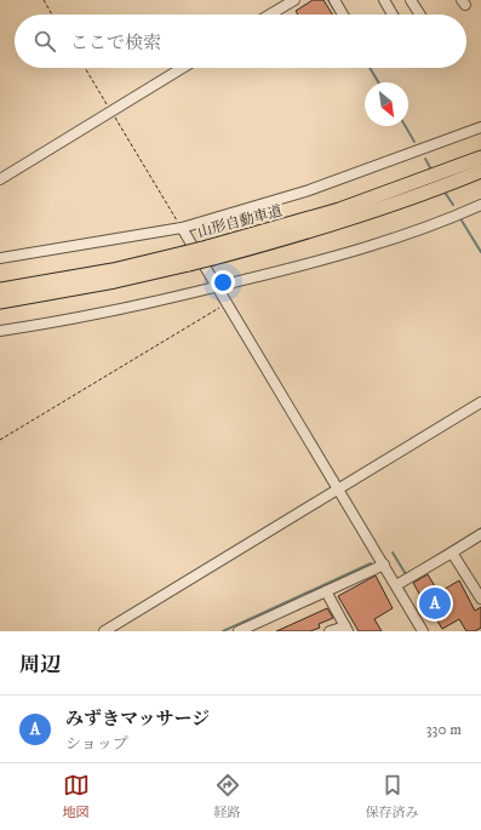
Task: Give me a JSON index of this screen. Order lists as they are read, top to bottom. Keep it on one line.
{"streets":{"highway":["山形自動車道"]},"north":"bottom right","page":{"search":"ここで検索","pins":"A","heading":"周辺","list":[{"mark":"A","name":"みずきマッサージ","note":"ショップ","value":"330 m"}],"nav":["地図","経路","保存済み"]}}
